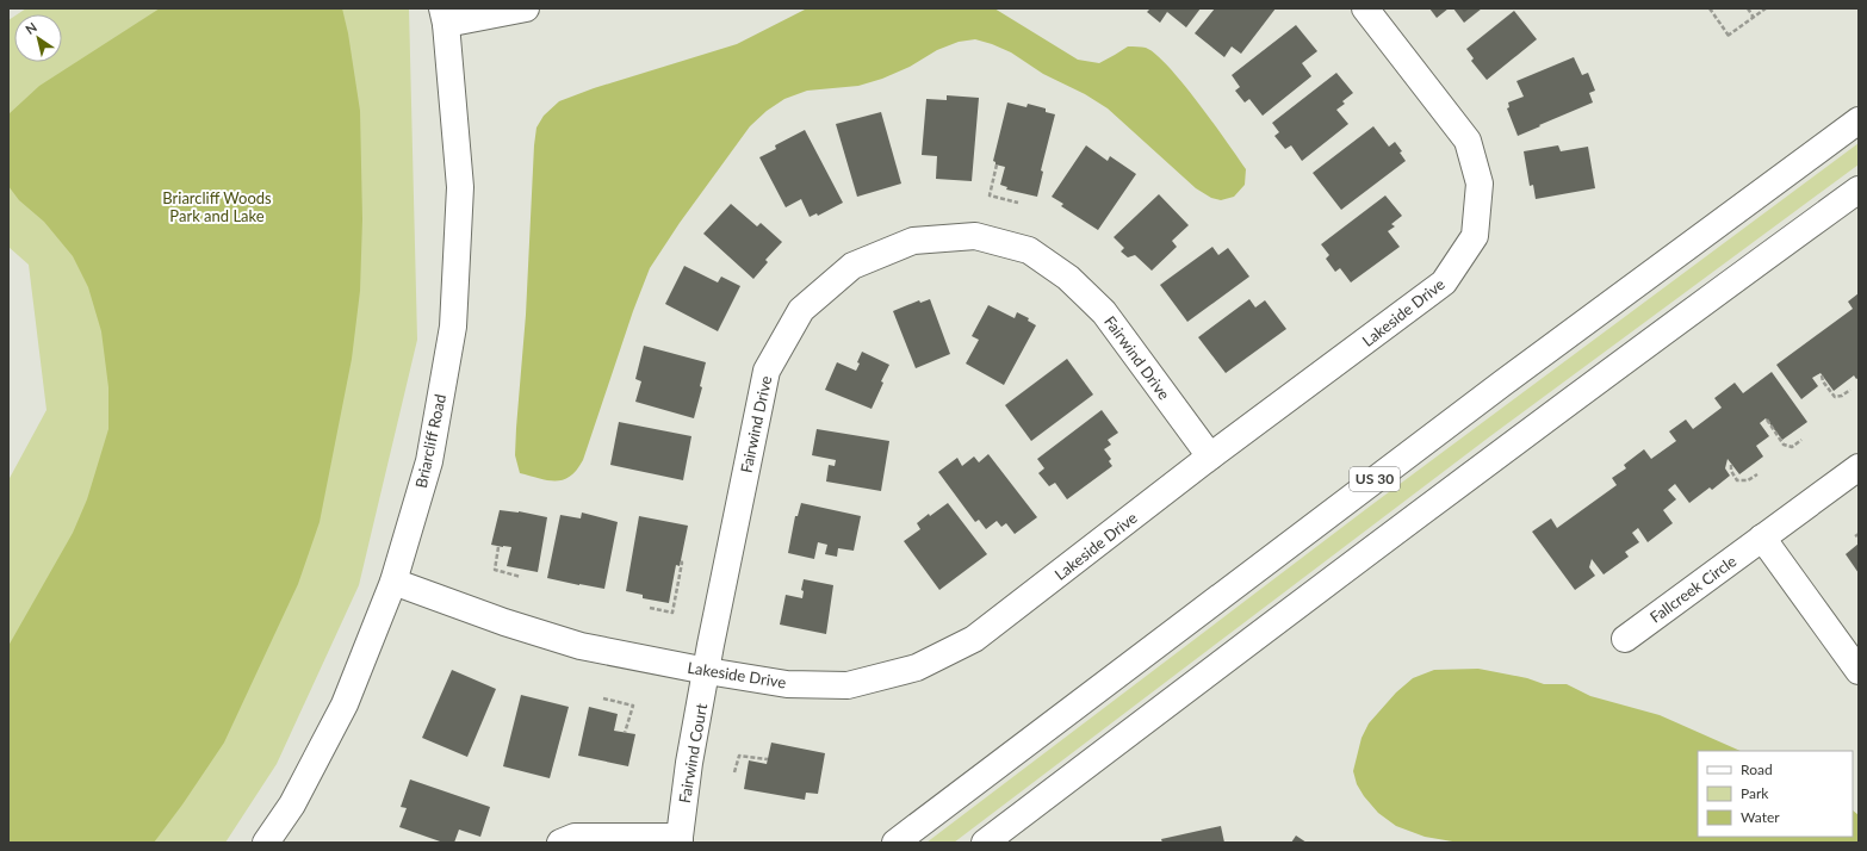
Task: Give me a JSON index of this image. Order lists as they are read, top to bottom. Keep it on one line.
{"streets":{"street":["Lakeside Drive","Fairwind Drive","Briarcliff Road","US 30","Fallcreek Circle","Fairwind Court"]},"crossings":[["Lakeside Drive","Fairwind Drive"],["Lakeside Drive","Briarcliff Road"],["Lakeside Drive","Fairwind Court"],["Fairwind Drive","Fairwind Court"]],"parks":["Briarcliff Woods Park and Lake"],"legend":["Road","Park","Water"],"north":"top left"}
